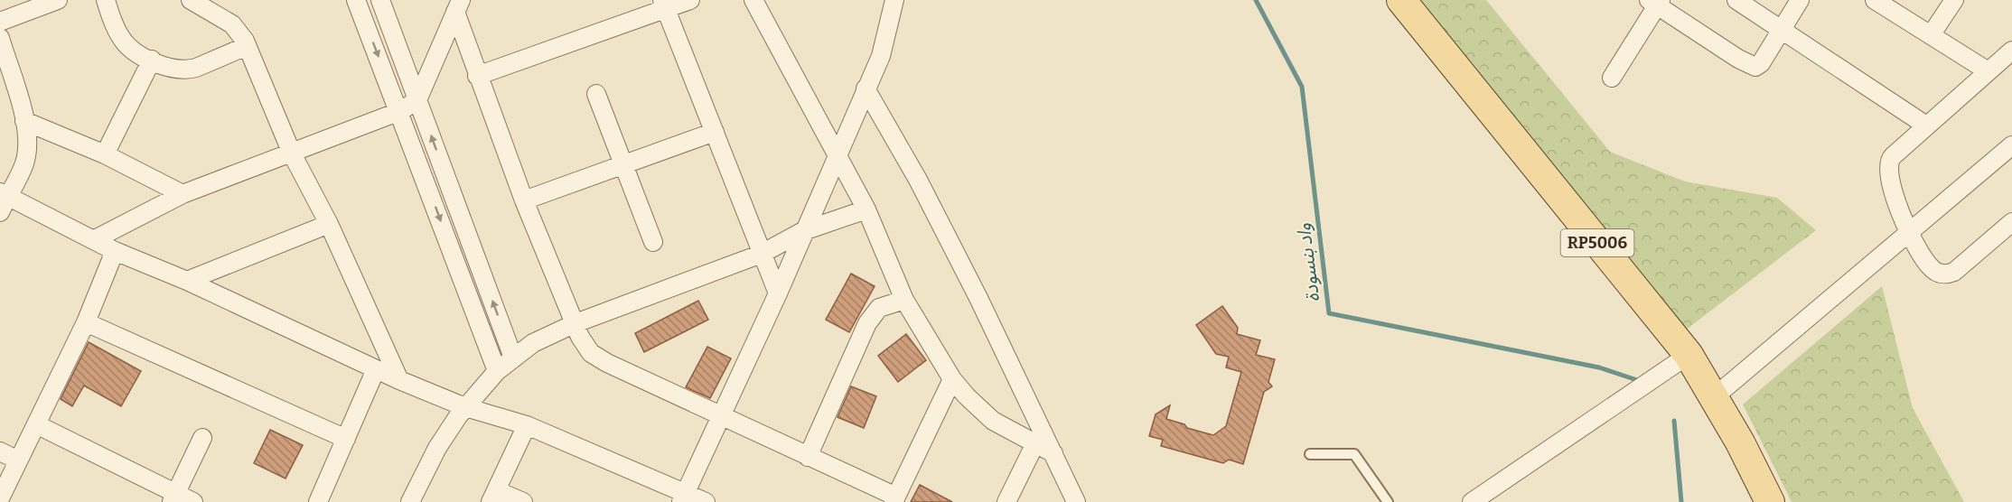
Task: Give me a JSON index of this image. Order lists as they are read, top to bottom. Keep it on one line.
{"streets":{"main road":["RP5006"]},"water":["واد بنسودة"]}
